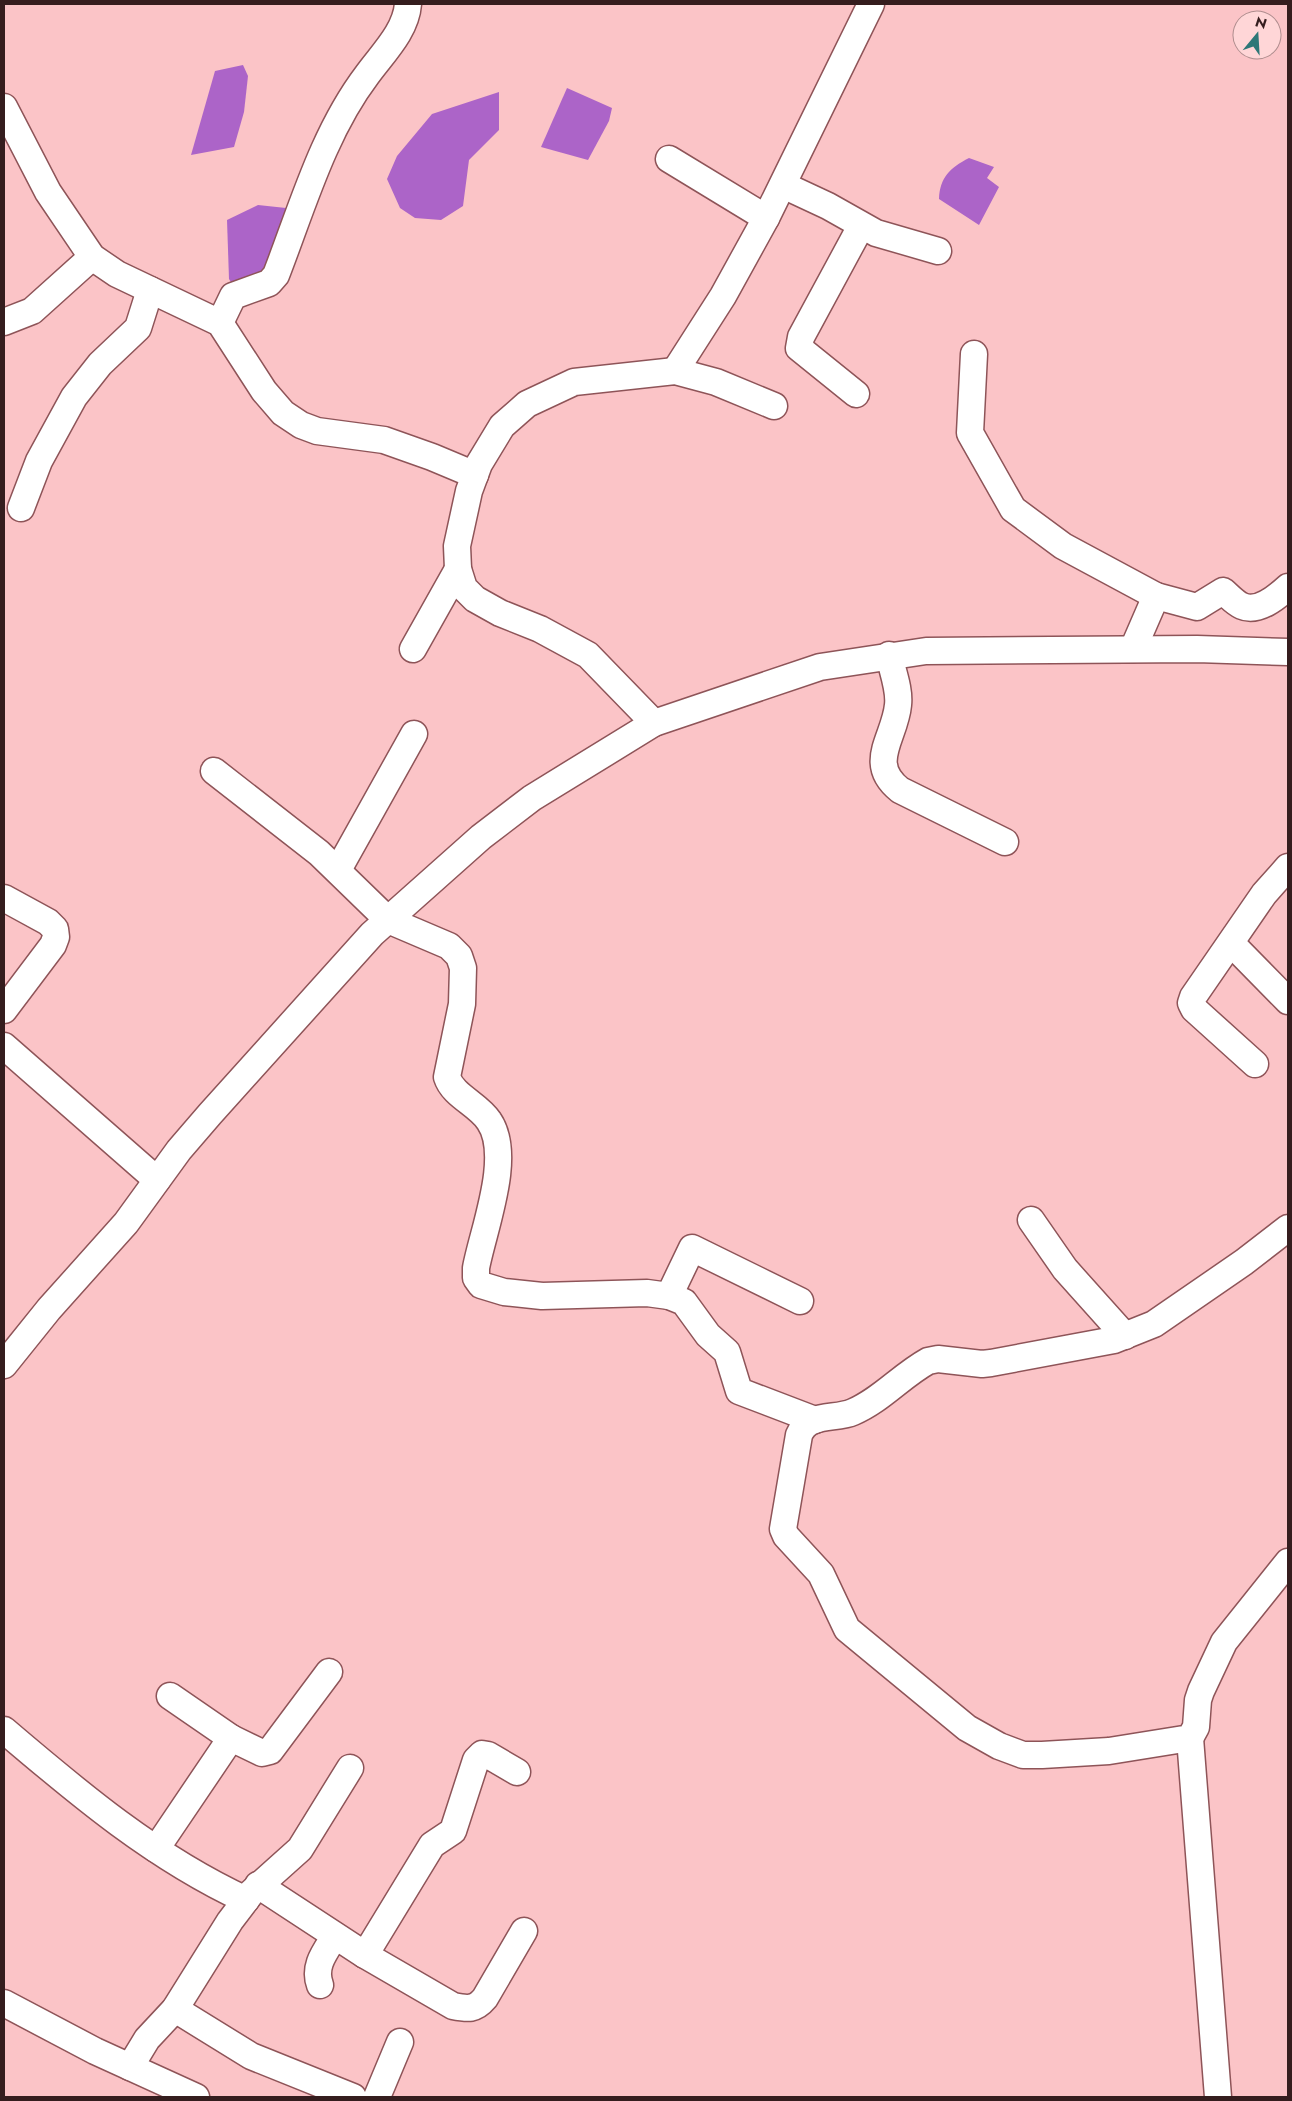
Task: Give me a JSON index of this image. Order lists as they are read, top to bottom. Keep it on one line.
{"north":"top"}
